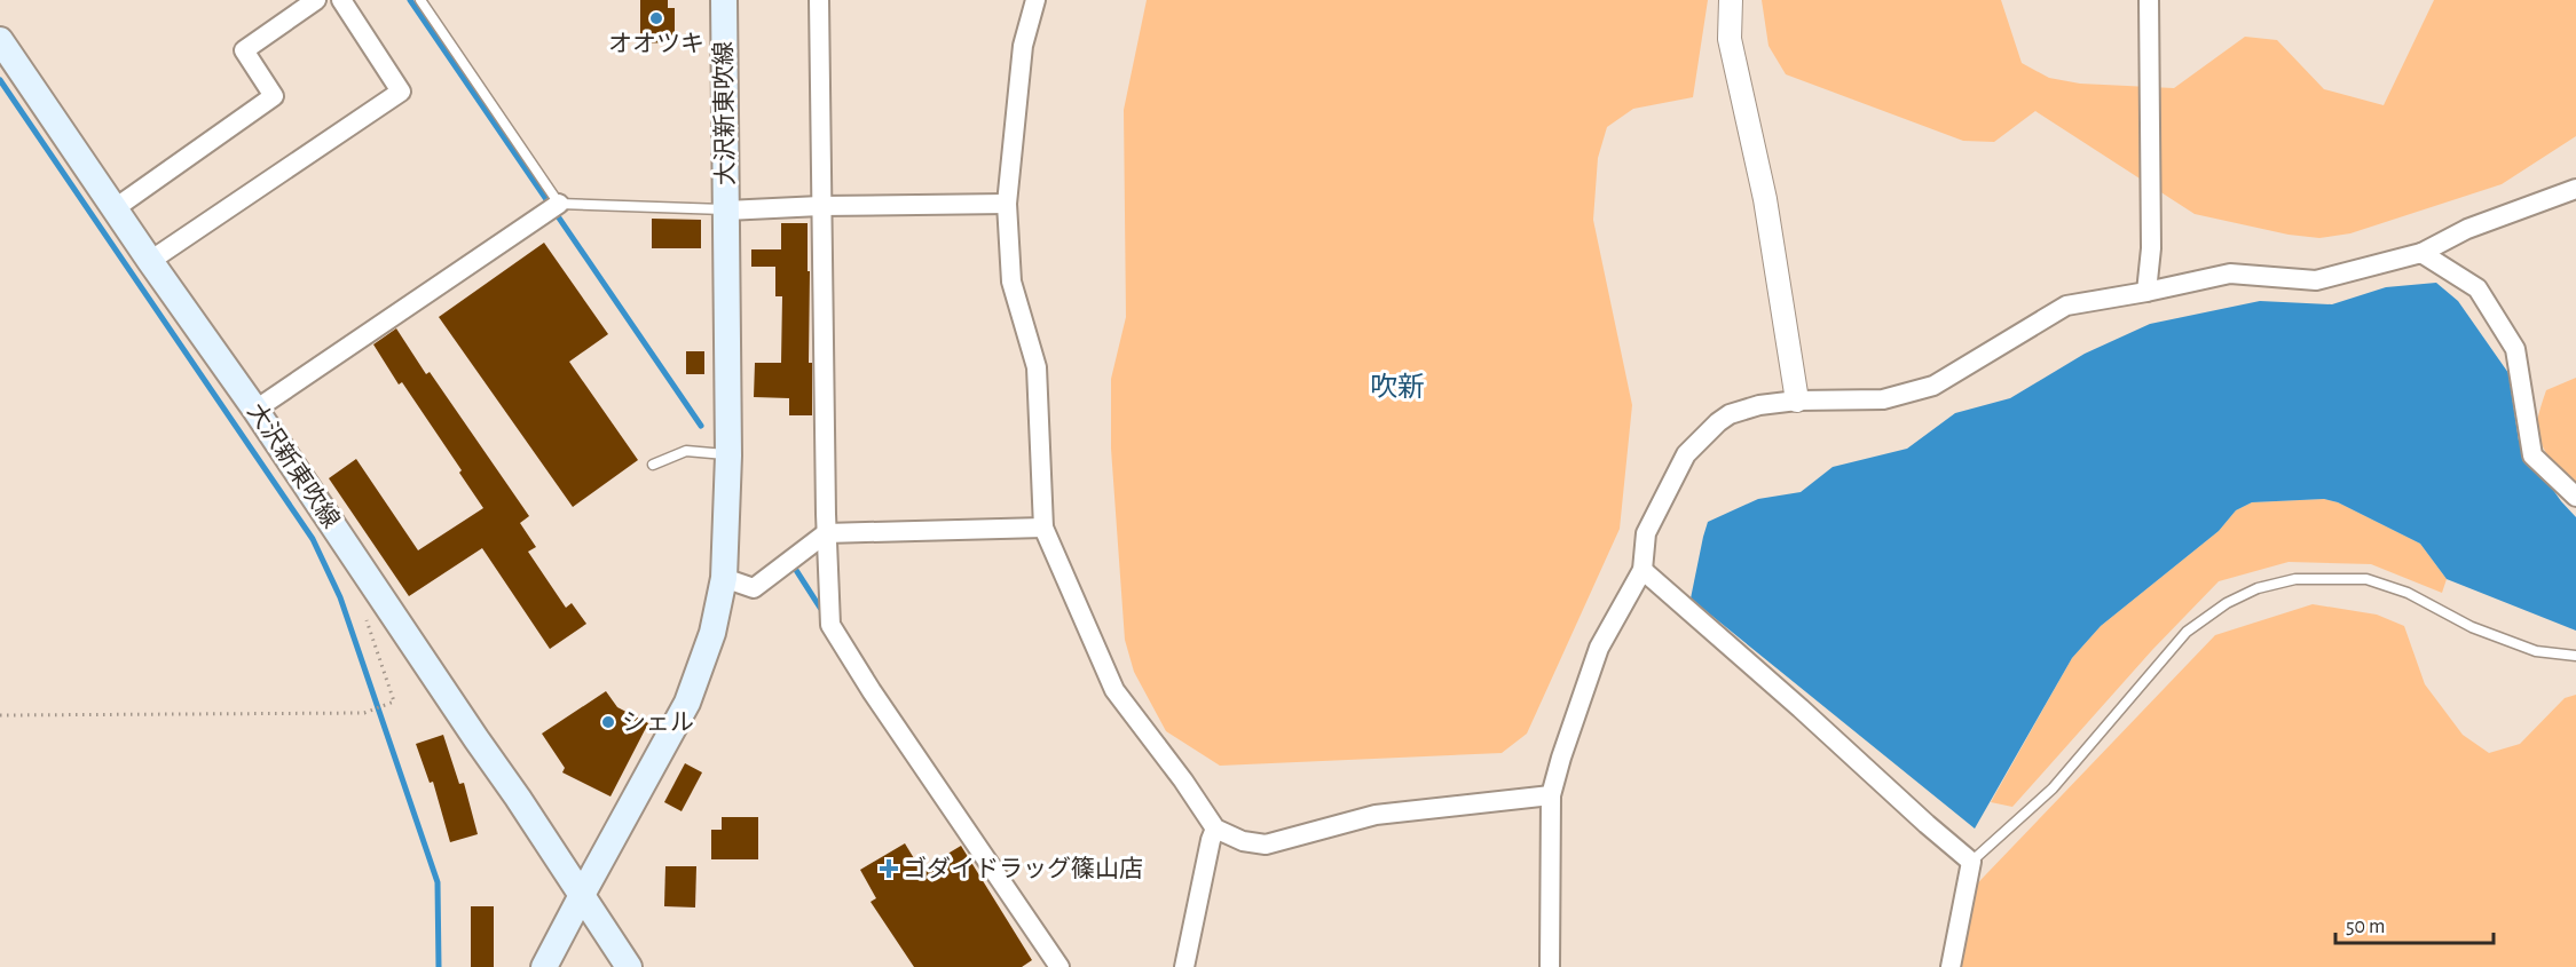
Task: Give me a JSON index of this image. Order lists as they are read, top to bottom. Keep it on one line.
{"streets":{"main road":["大沢新東吹線"]},"districts":["吹新"],"places":{"other":["オオツキ","シェル"],"health":["ゴダイドラッグ篠山店"]},"scale_bar":"50 m"}
